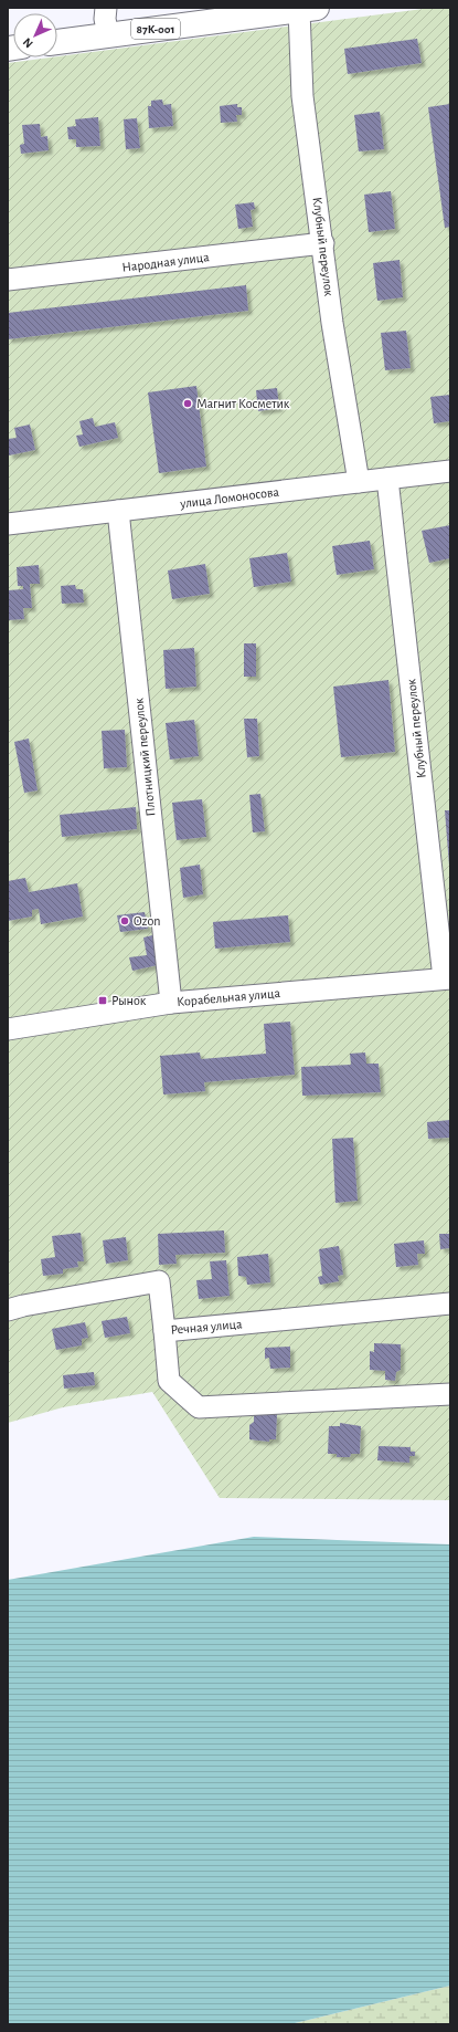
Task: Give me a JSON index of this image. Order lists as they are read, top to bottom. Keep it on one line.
{"streets":{"main road":["87К-001"],"street":["Клубный переулок","Народная улица","улица Ломоносова","Плотницкий переулок","Корабельная улица","Речная улица"]},"crossings":[["87К-001","Клубный переулок"],["Клубный переулок","Народная улица"],["Клубный переулок","улица Ломоносова"],["Клубный переулок","Корабельная улица"],["улица Ломоносова","Плотницкий переулок"],["Плотницкий переулок","Корабельная улица"]],"places":{"other":["Магнит Косметик","Ozon"],"transit":["Рынок"]},"north":"bottom left"}
